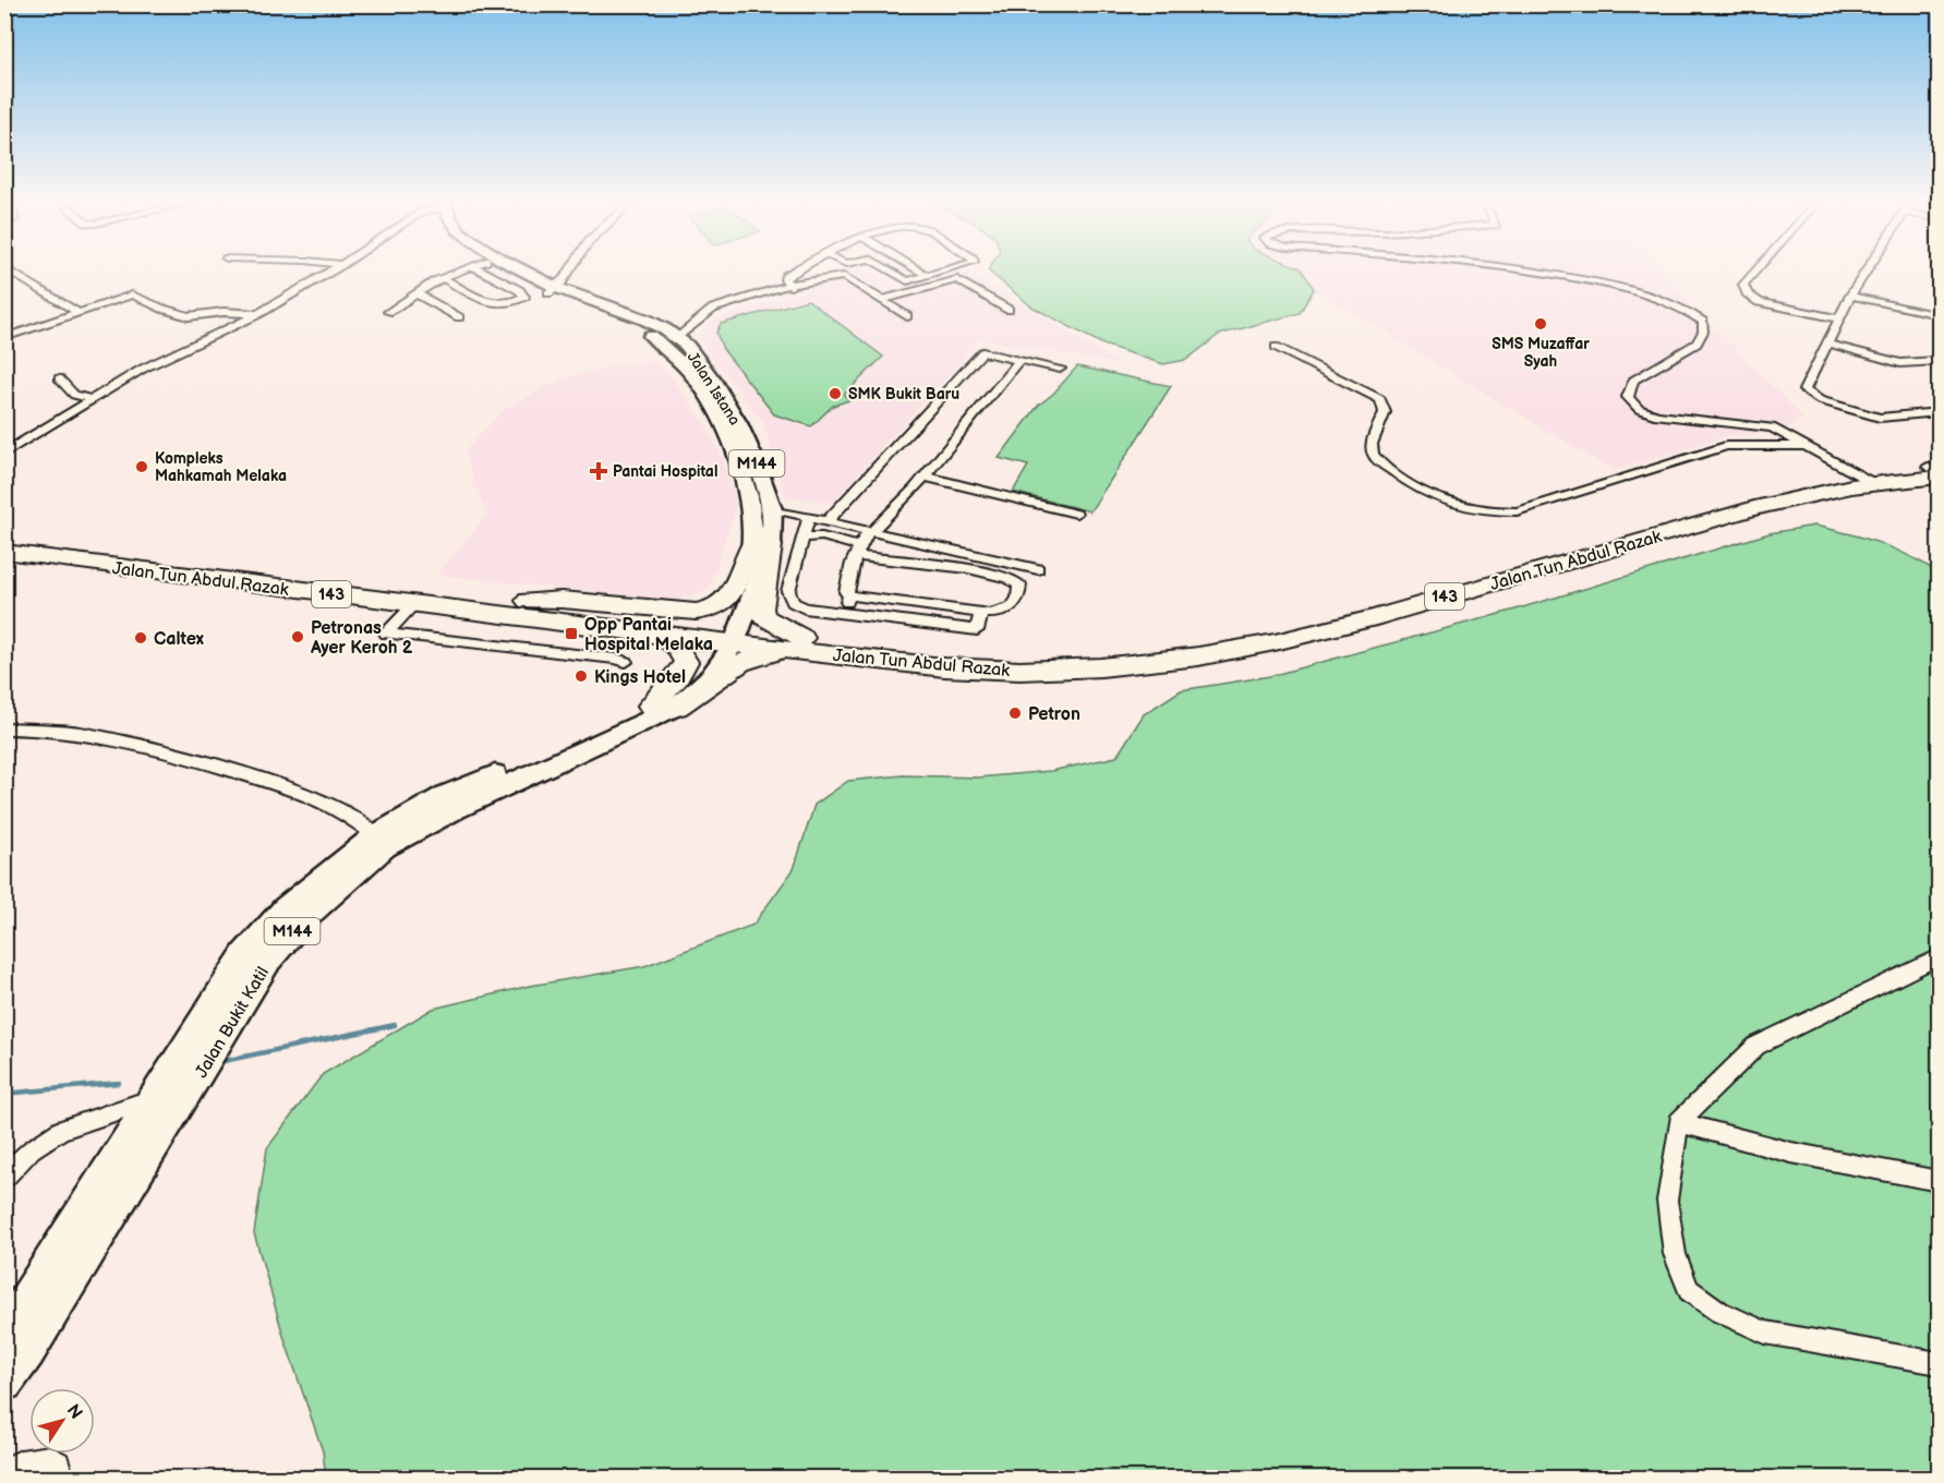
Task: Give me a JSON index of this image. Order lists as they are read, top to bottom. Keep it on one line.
{"streets":{"highway":["Jalan Tun Abdul Razak","143"],"main road":["Jalan Istana","M144","Jalan Bukit Katil"]},"crossings":[["Jalan Istana","Jalan Tun Abdul Razak"],["Jalan Istana","Jalan Bukit Katil"],["Jalan Tun Abdul Razak","Jalan Bukit Katil"]],"places":{"other":["SMS Muzaffar Syah","SMK Bukit Baru","Kompleks Mahkamah Melaka","Petronas Ayer Keroh 2","Caltex","Kings Hotel","Petron"],"health":["Pantai Hospital"],"transit":["Opp Pantai Hospital Melaka"]},"north":"top right"}
